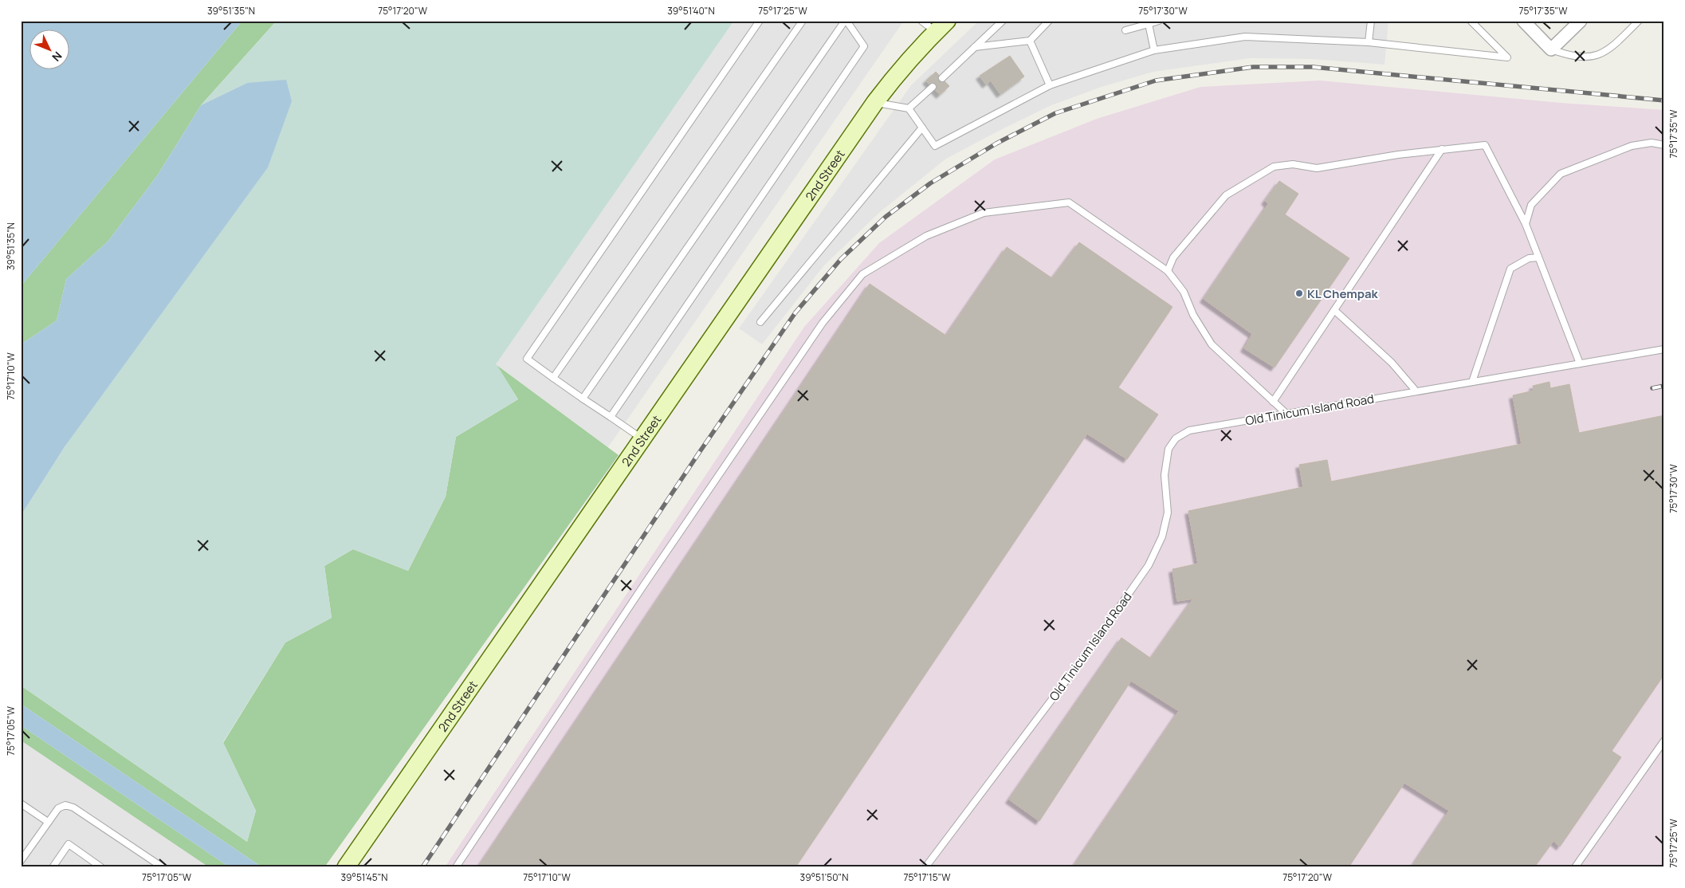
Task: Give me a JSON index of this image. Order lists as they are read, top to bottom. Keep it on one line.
{"streets":{"street":["2nd Street"],"lane":["Old Tinicum Island Road"]},"places":["KL Chempak"],"north":"bottom right","coordinates":["39°51'35\"N","75°17'20\"W","39°51'40\"N","75°17'25\"W","75°17'30\"W","75°17'35\"W","75°17'10\"W","75°17'05\"W","39°51'45\"N","39°51'50\"N","75°17'15\"W"]}
